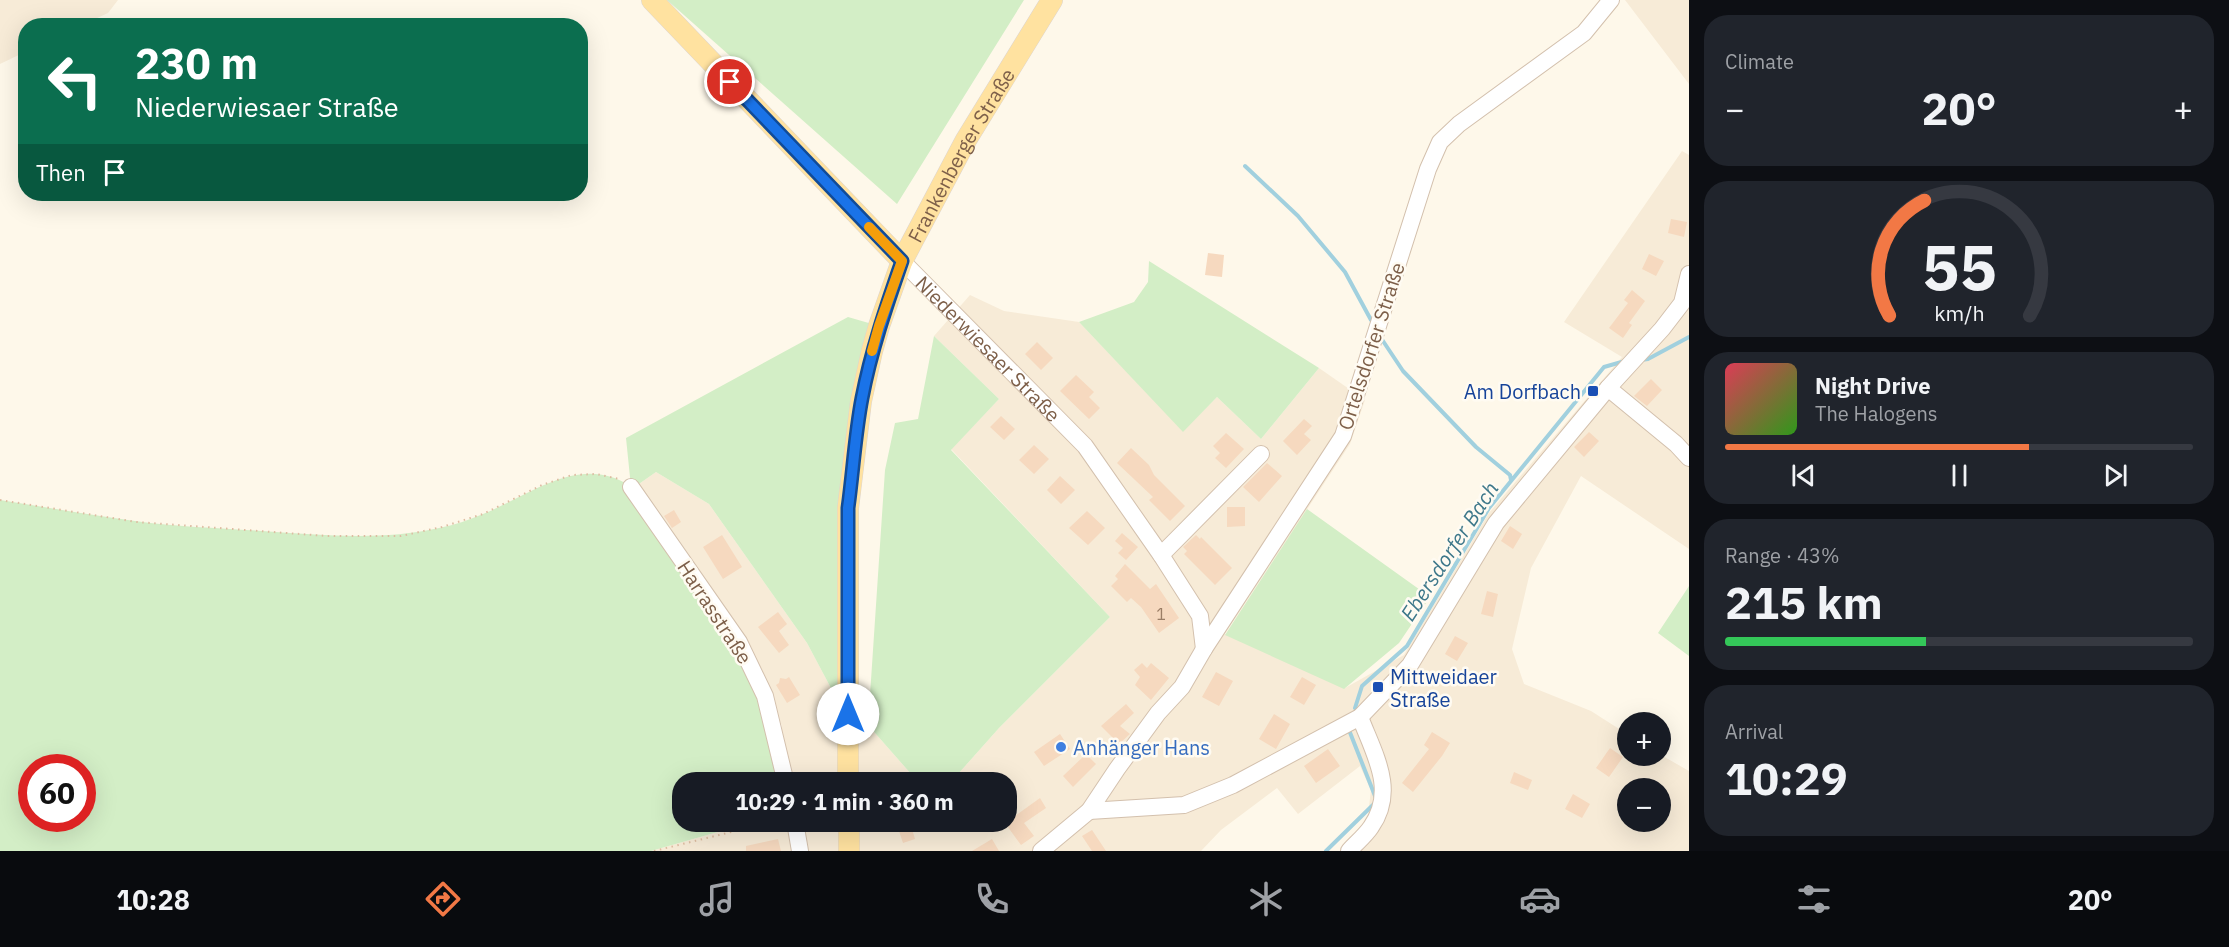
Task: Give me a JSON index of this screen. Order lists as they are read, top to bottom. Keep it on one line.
{"streets":{"main road":["Frankenberger Straße","Niederwiesaer Straße"],"street":["Ortelsdorfer Straße","Harrasstraße"]},"crossings":[["Frankenberger Straße","Niederwiesaer Straße"],["Ortelsdorfer Straße","Niederwiesaer Straße"]],"water":["Ebersdorfer Bach"],"places":{"transit":["Am Dorfbach","Mittweidaer Straße"],"other":["Anhänger Hans"]},"house_numbers":["1"],"page":{"tile":["Climate",["Range · 43%","215 km"],["Arrival","10:29"]],"turn":["230 m","Niederwiesaer Straße"],"heat":["−","20°","+"],"then":"Then","song":["Night Drive","The Halogens"],"map_buttons":["+","−"],"limit":"60","trip":"10:29 · 1 min · 360 m","tabs":["10:28","20°"],"gauge":["55","km/h"]}}
